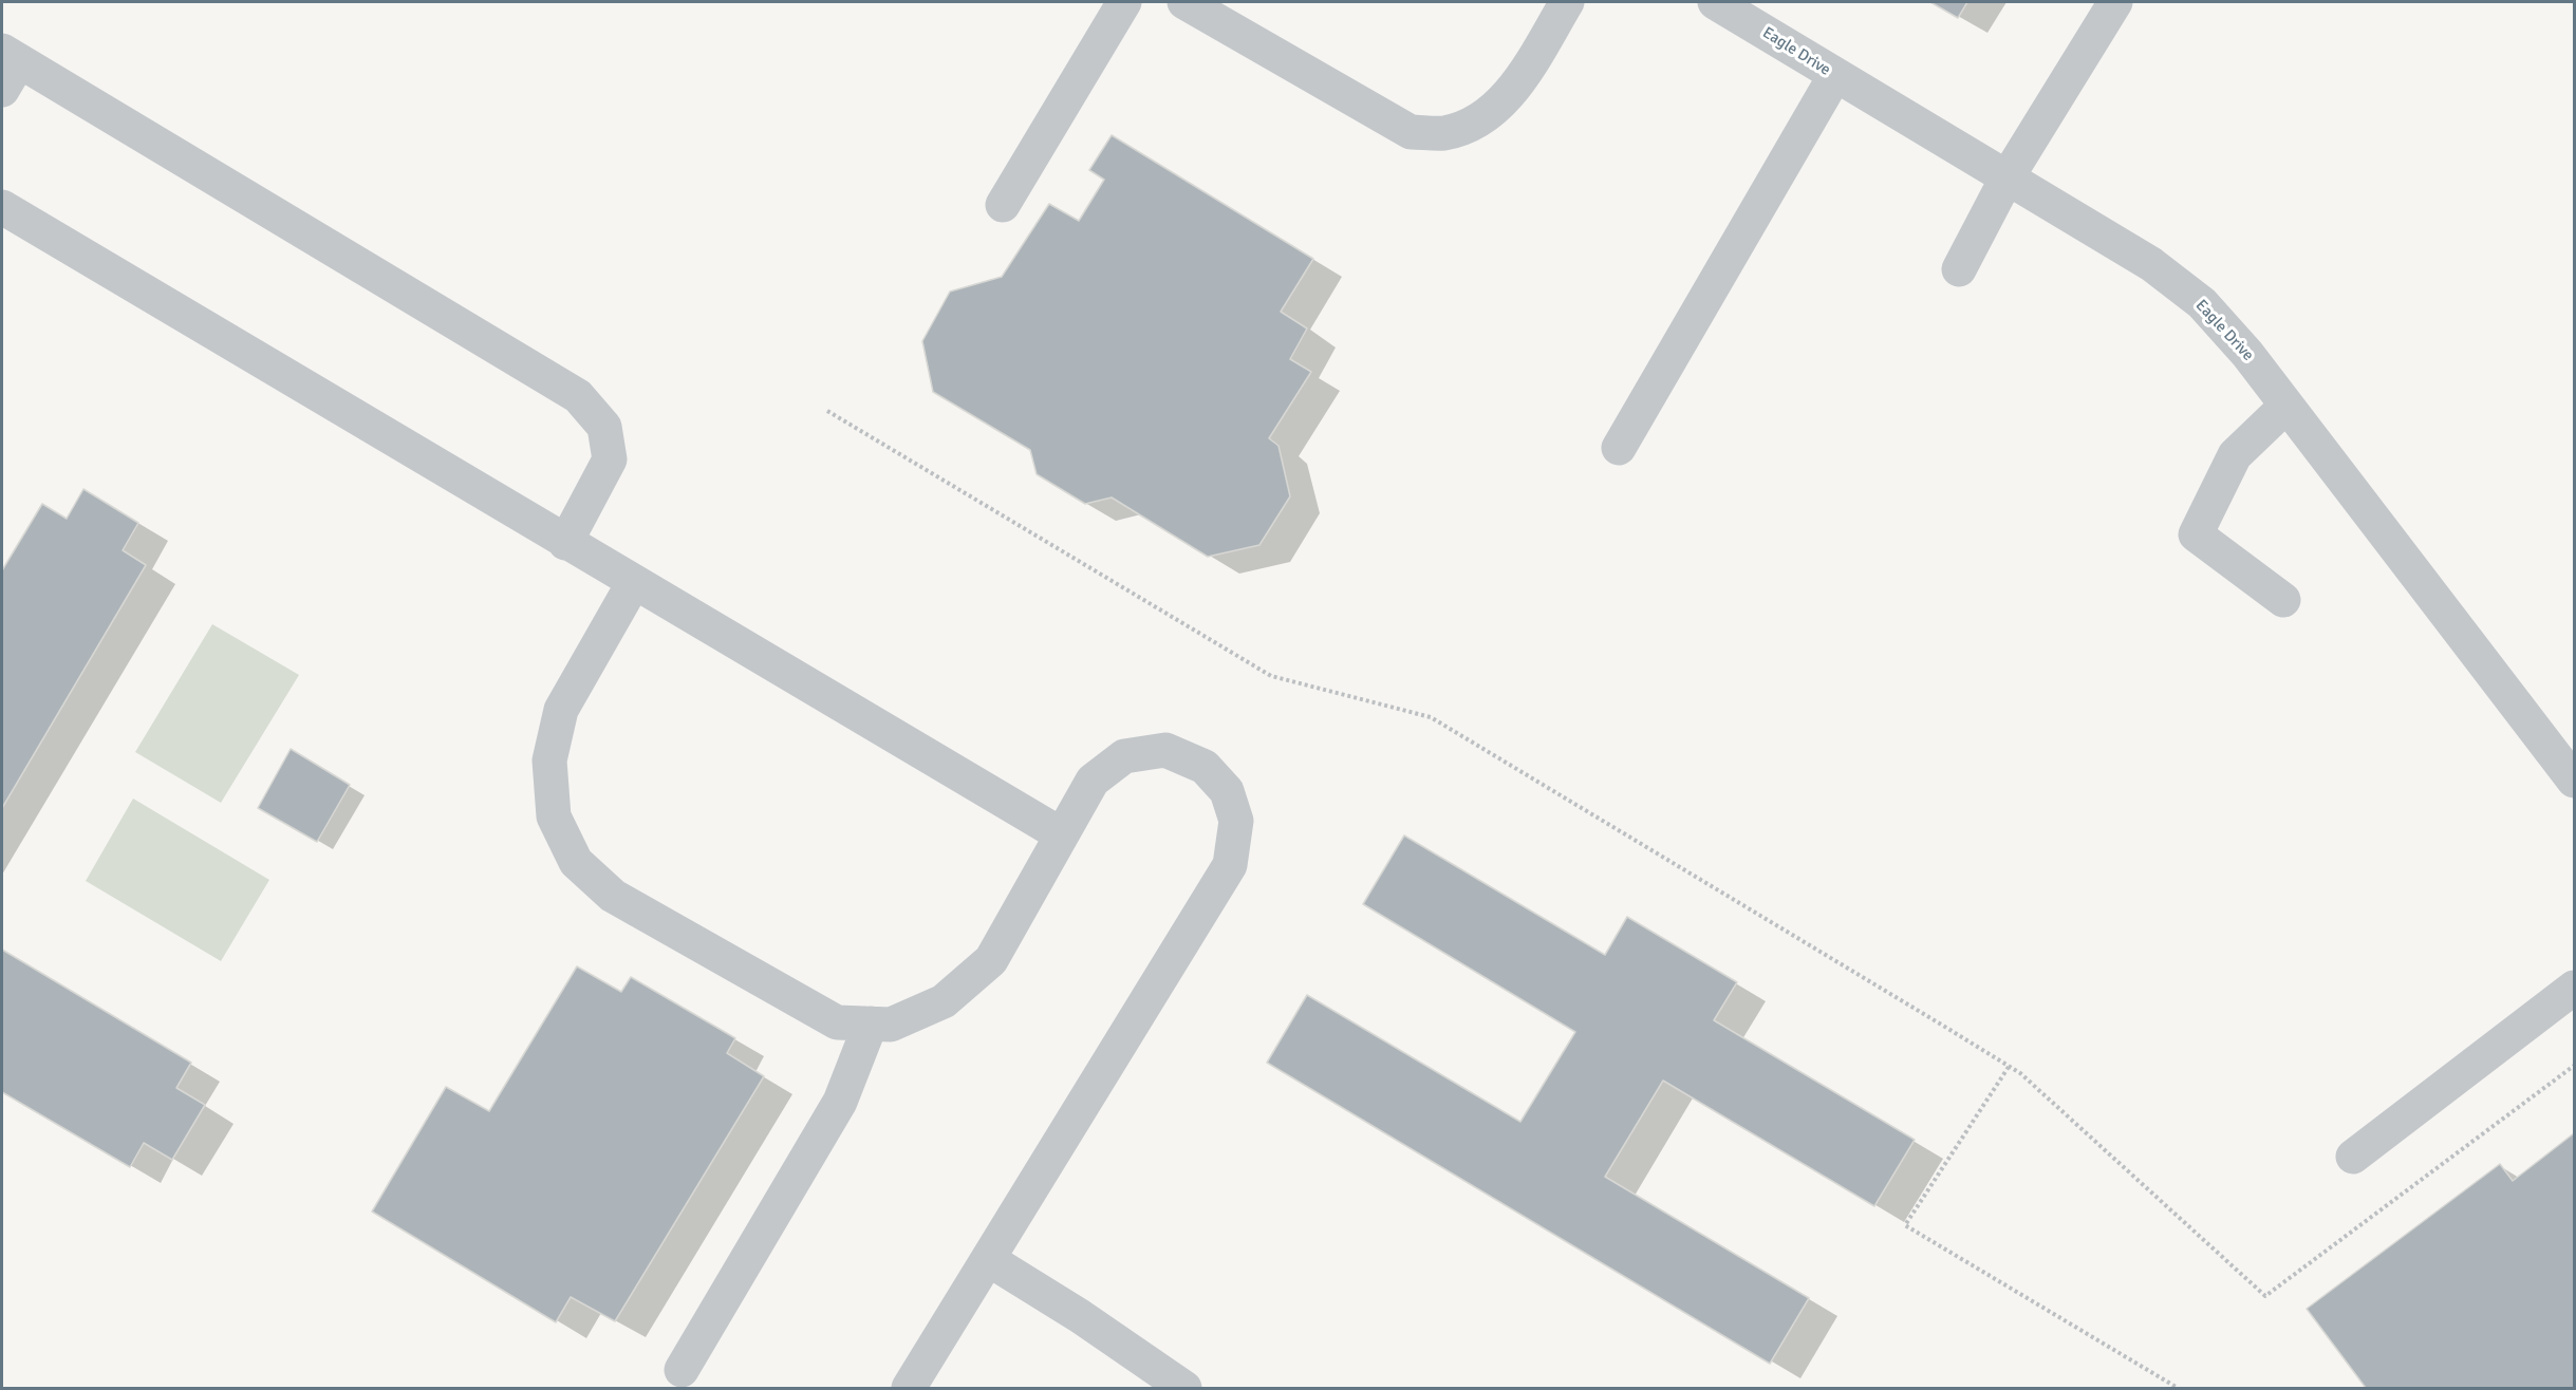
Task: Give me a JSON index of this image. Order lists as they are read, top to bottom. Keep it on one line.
{"streets":{"street":["Eagle Drive"]}}
